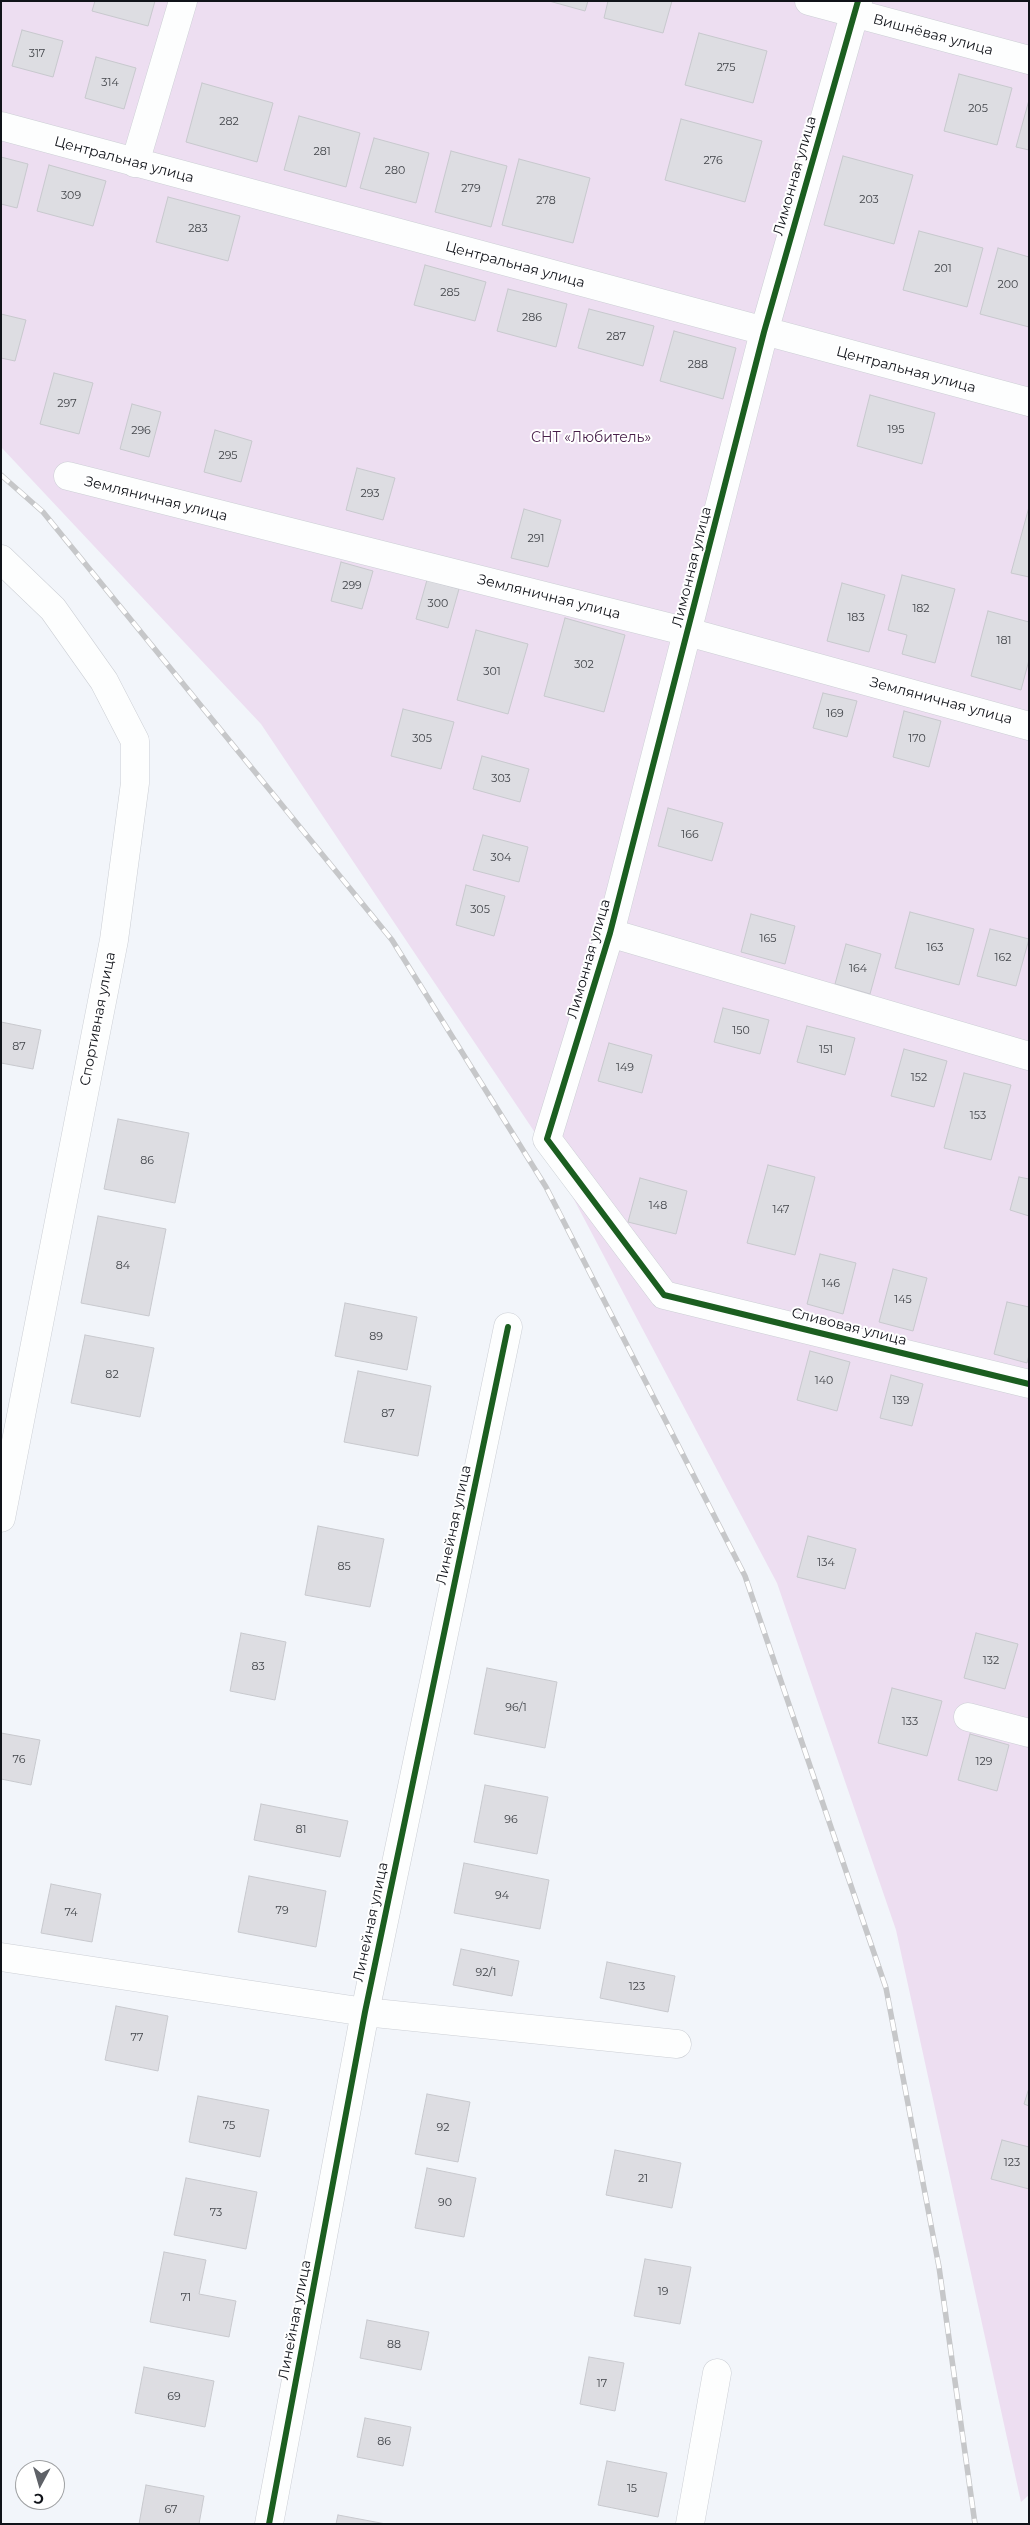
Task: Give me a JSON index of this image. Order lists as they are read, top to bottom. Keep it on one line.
{"streets":{"street":["Вишнёвая улица","Центральная улица","Лимонная улица","Земляничная улица","Спортивная улица","Сливовая улица","Линейная улица"]},"crossings":[["Вишнёвая улица","Лимонная улица"],["Центральная улица","Лимонная улица"],["Лимонная улица","Земляничная улица"],["Лимонная улица","Сливовая улица"]],"parks":["СНТ «Любитель»"],"house_numbers":["317","275","314","205","282","281","276","280","279","309","203","278","283","201","200","285","286","287","288","297","195","296","295","293","291","299","300","182","183","181","302","301","169","305","170","303","166","304","305","165","163","162","164","150","87","151","149","152","153","86","148","147","84","146","145","89","82","140","139","87","134","85","132","83","96/1","133","76","129","96","81","94","79","74","92/1","123","77","75","92","123","21","90","73","19","71","88","17","69","86","15","67"],"north":"bottom"}
